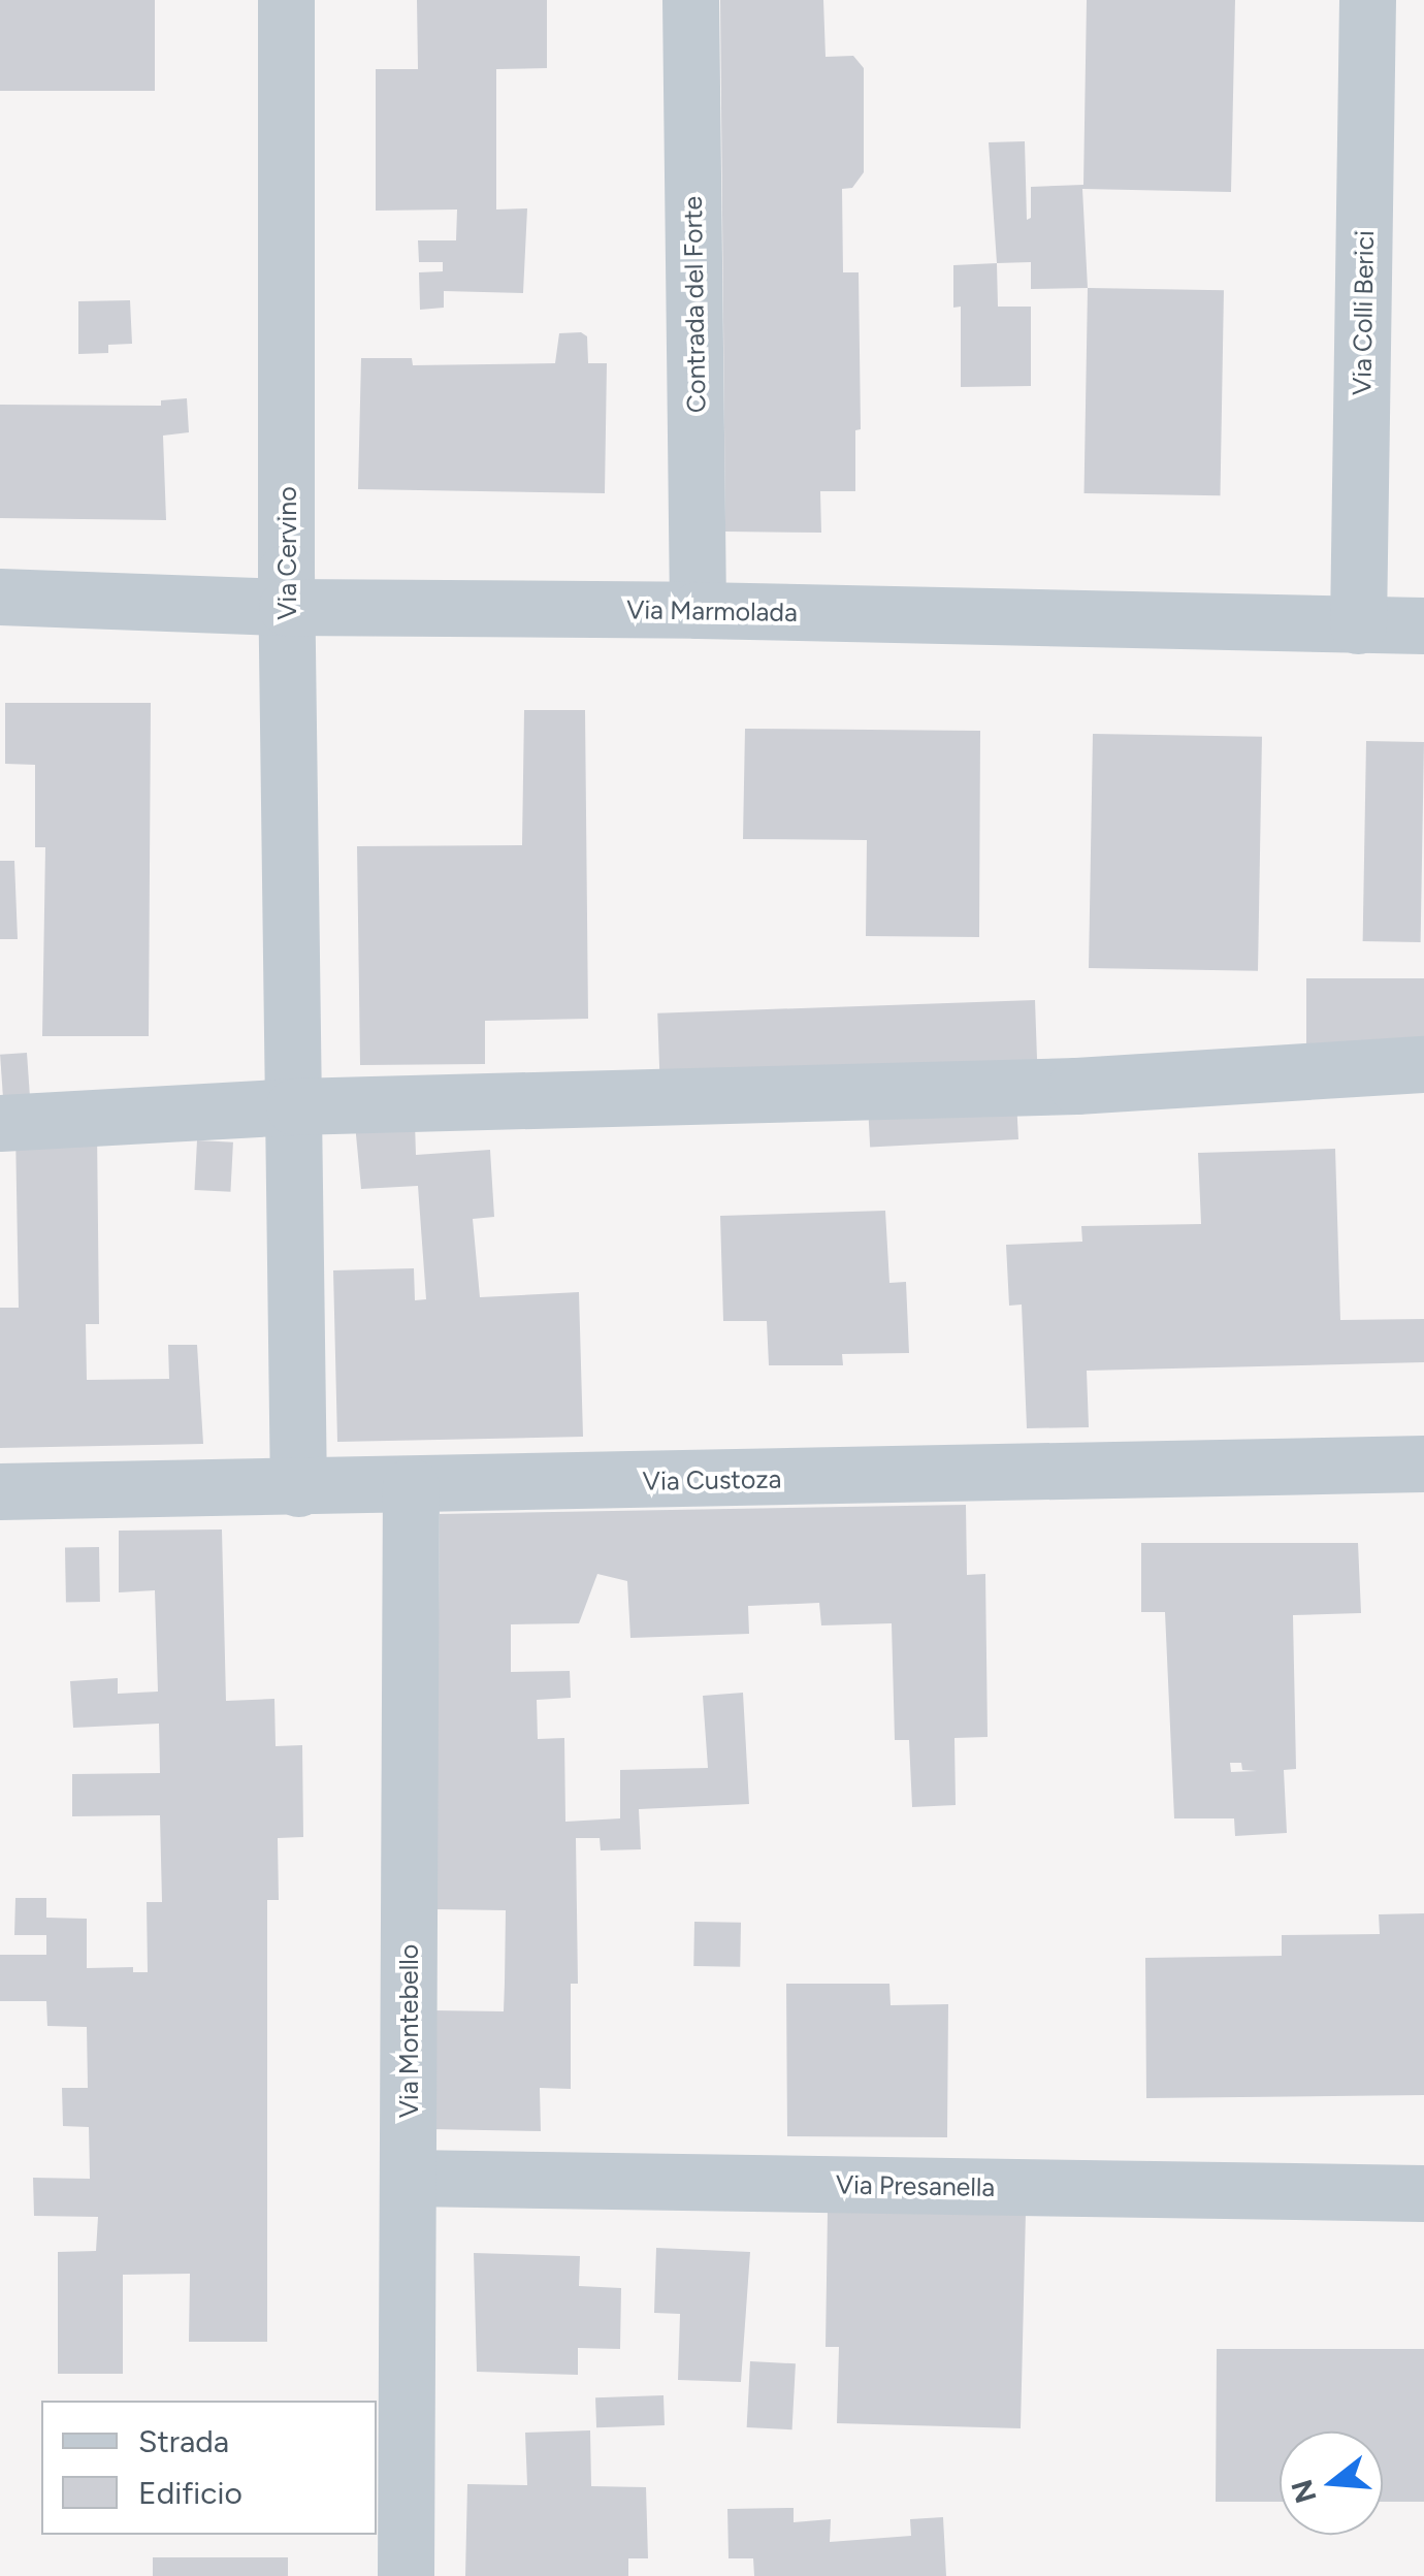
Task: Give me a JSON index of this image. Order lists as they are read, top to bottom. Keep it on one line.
{"streets":{"street":["Contrada del Forte","Via Colli Berici","Via Cervino","Via Marmolada","Via Custoza","Via Montebello","Via Presanella"]},"crossings":[["Contrada del Forte","Via Marmolada"],["Via Colli Berici","Via Marmolada"],["Via Cervino","Via Marmolada"],["Via Cervino","Via Custoza"],["Via Custoza","Via Montebello"],["Via Montebello","Via Presanella"]],"legend":["Strada","Edificio"],"north":"left"}
